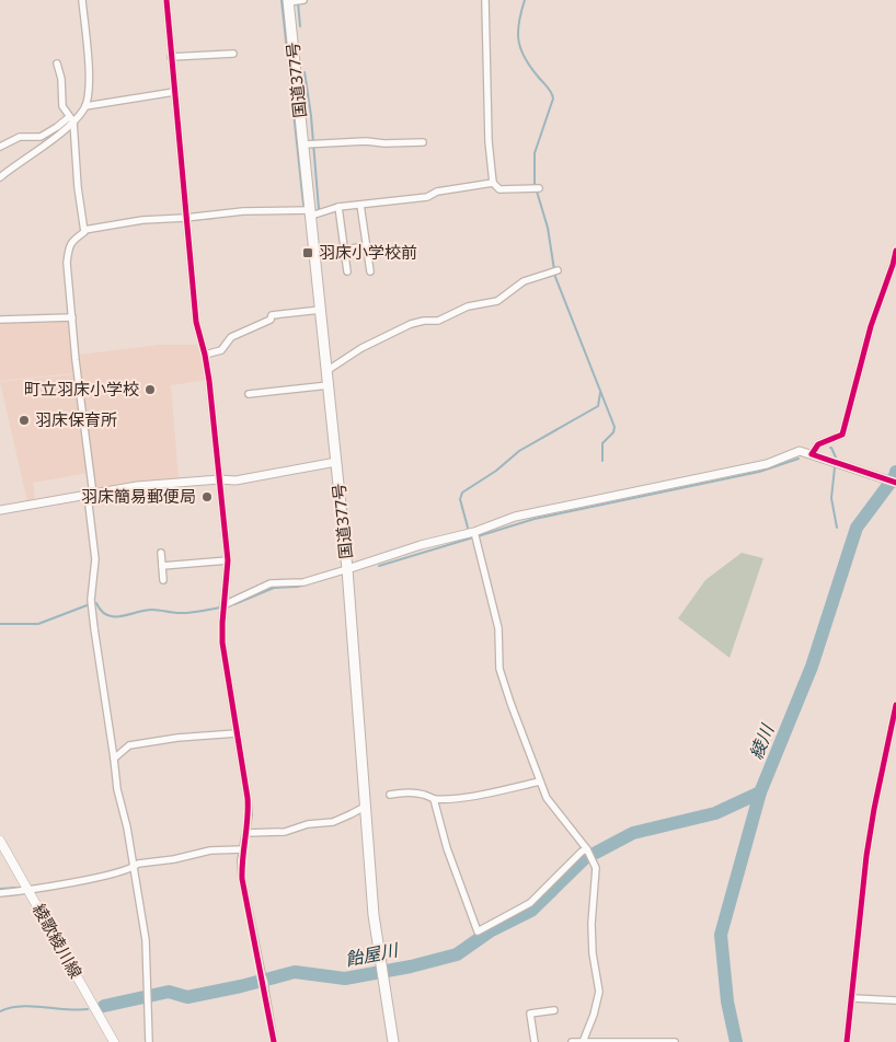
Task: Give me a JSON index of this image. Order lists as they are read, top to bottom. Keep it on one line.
{"streets":{"highway":["国道377号"],"main road":["綾歌綾川線"]},"water":["綾川","飴屋川"],"places":{"transit":["羽床小学校前"],"other":["町立羽床小学校","羽床保育所","羽床簡易郵便局"]}}
